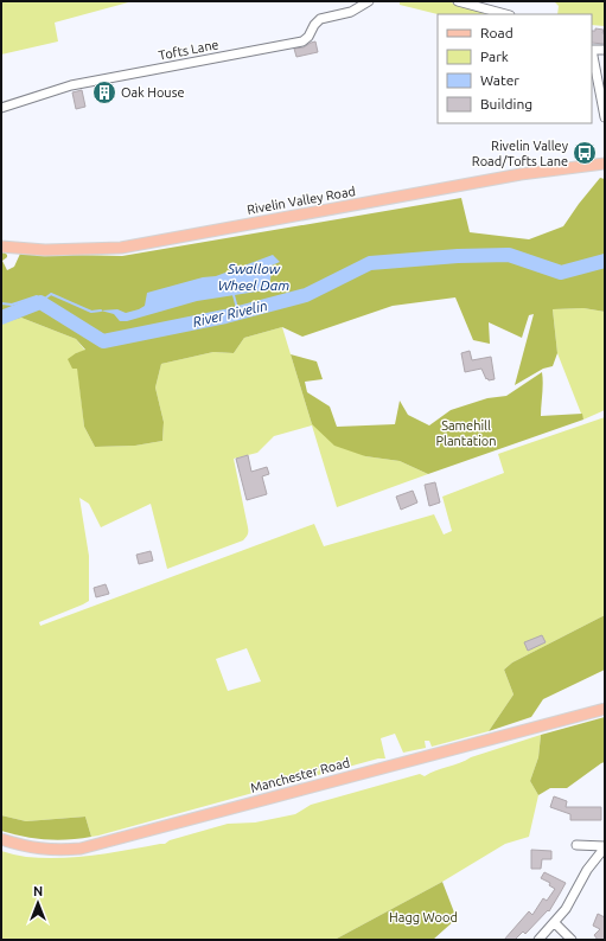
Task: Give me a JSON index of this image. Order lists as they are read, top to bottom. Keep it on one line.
{"streets":{"main road":["Rivelin Valley Road","Manchester Road"],"street":["Tofts Lane"]},"water":["Swallow Wheel Dam","River Rivelin"],"parks":["Samehill Plantation","Hagg Wood"],"places":{"building":["Oak House"],"bus stop":["Rivelin Valley Road/Tofts Lane"]},"legend":["Road","Park","Water","Building"],"north":"top"}
